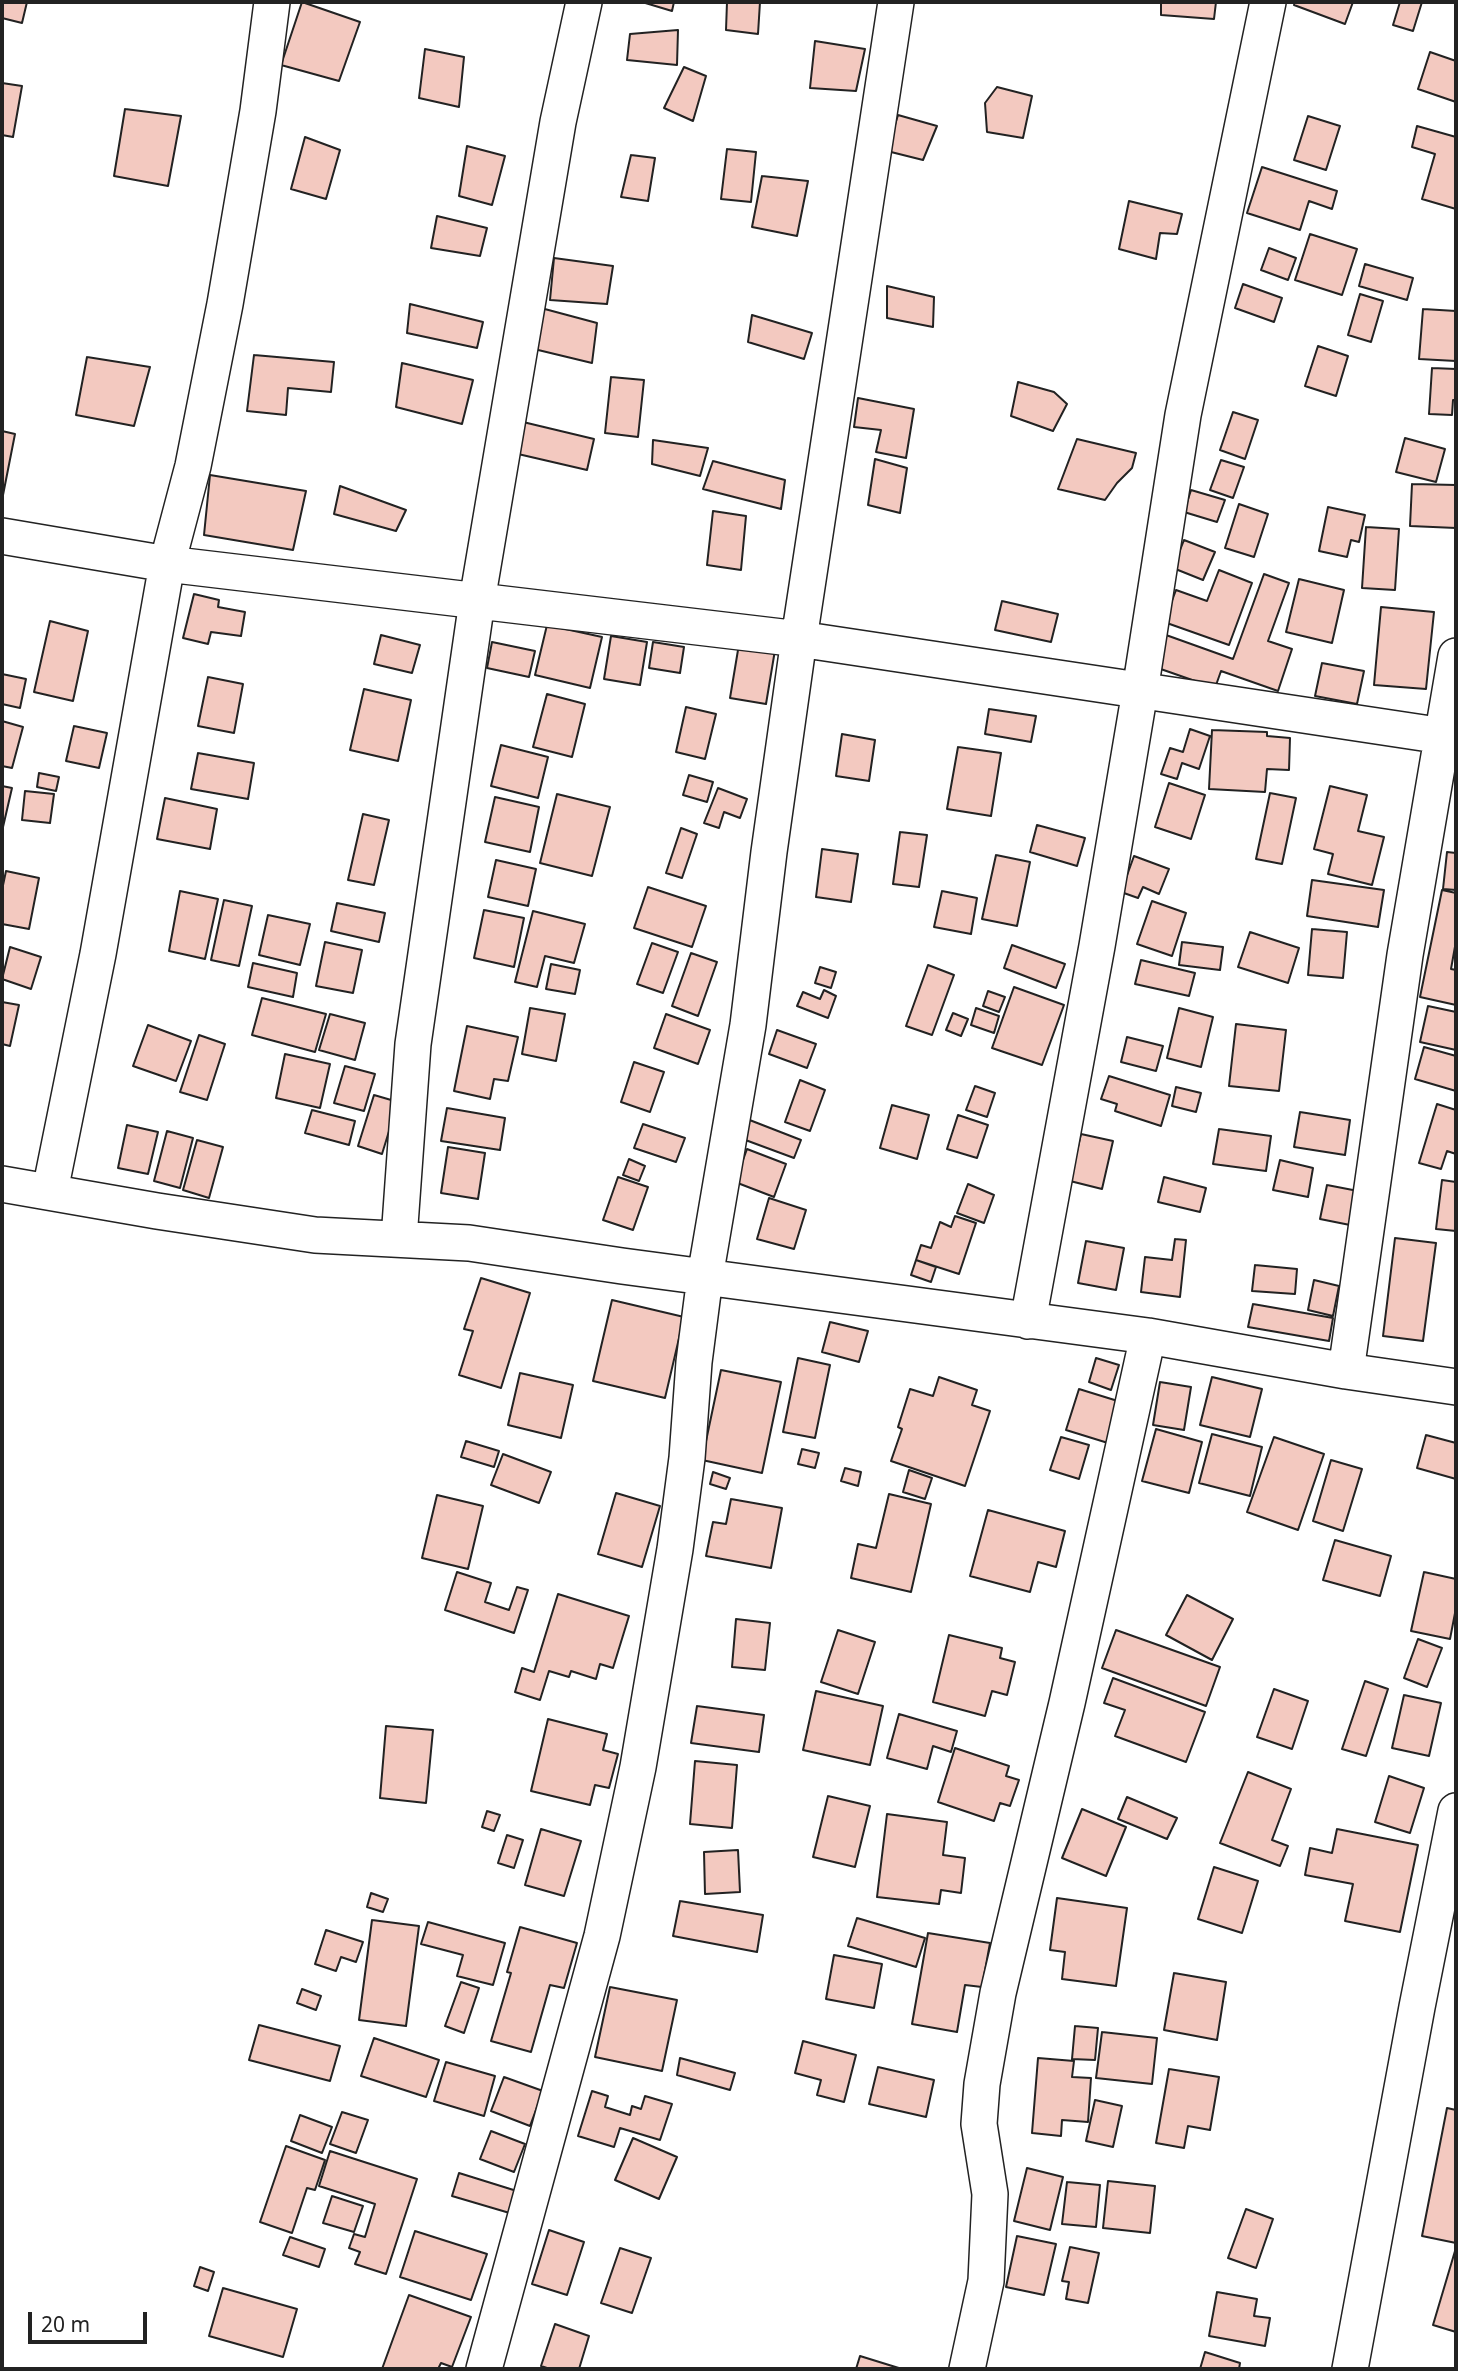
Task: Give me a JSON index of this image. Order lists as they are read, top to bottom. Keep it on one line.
{"scale_bar":"20 m"}
